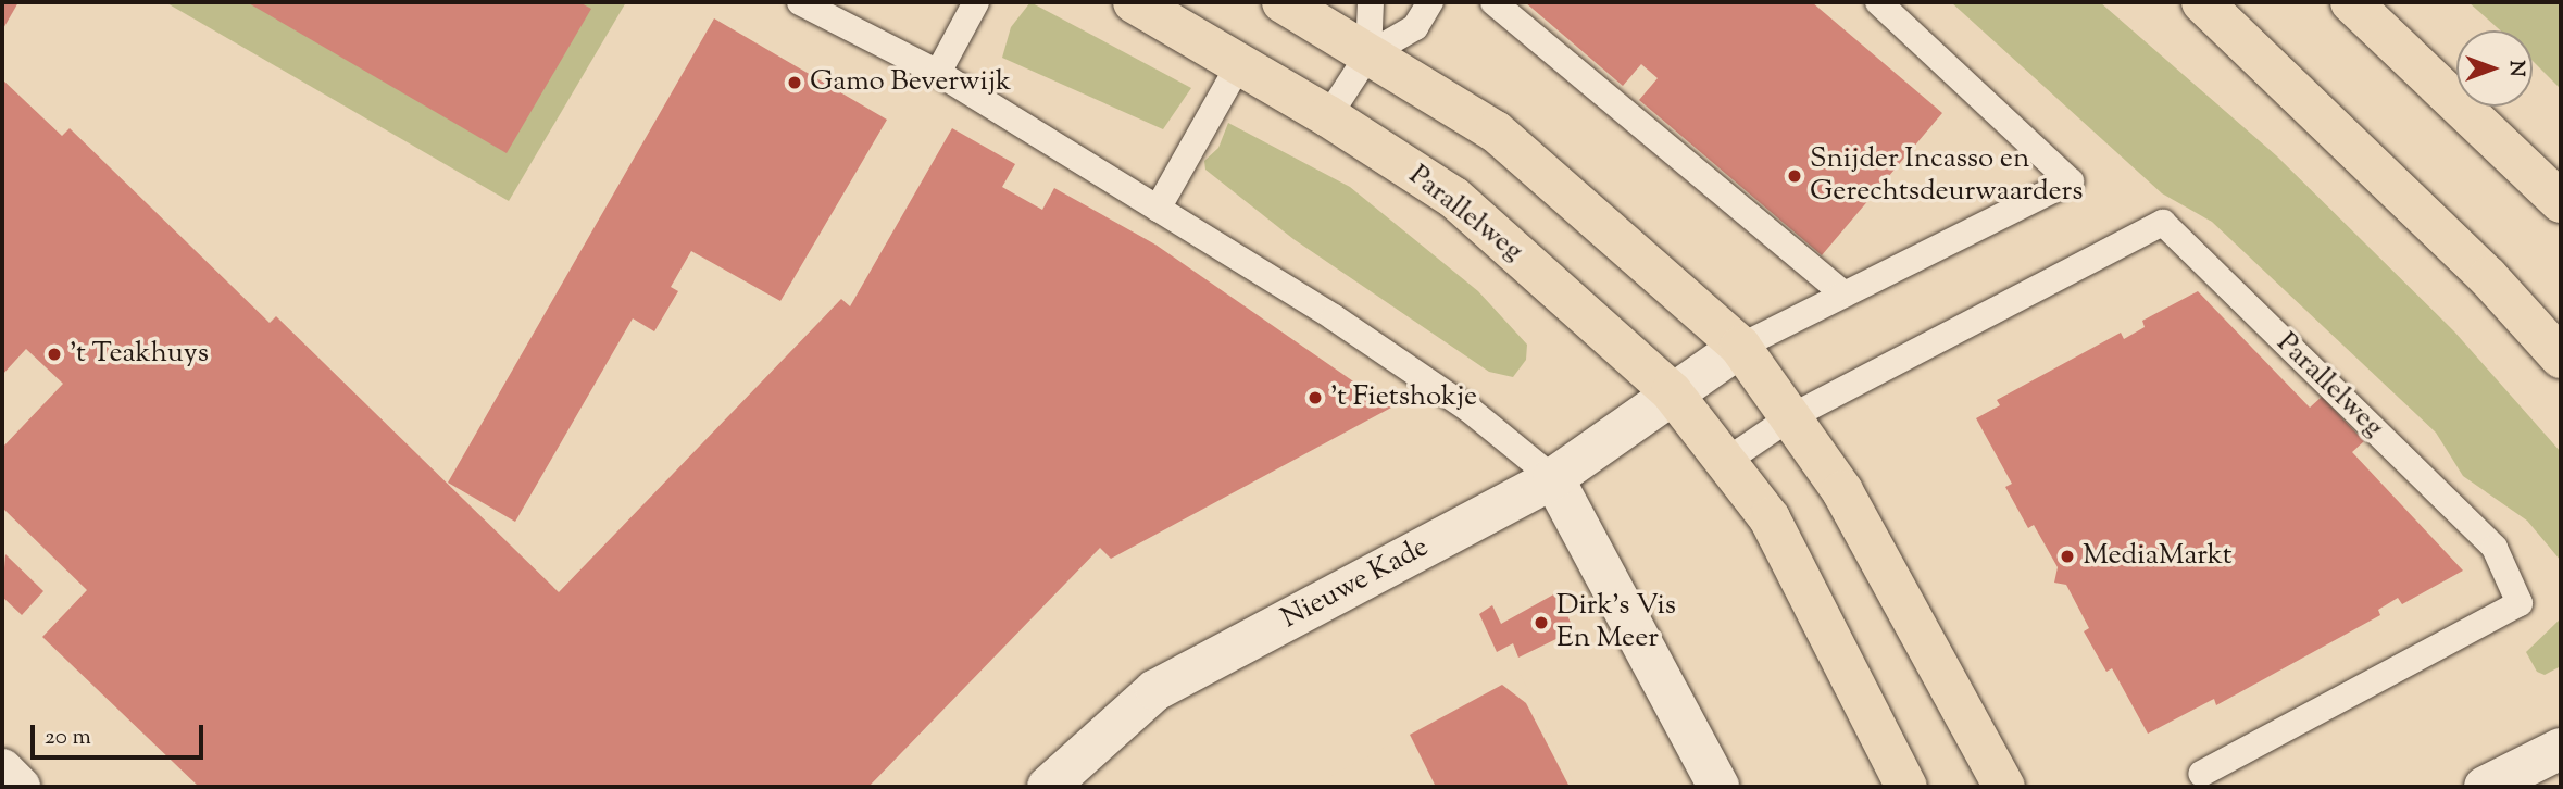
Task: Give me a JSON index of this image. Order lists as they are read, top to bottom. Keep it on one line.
{"streets":{"main road":["Parallelweg"],"street":["Nieuwe Kade"]},"crossings":[["Parallelweg","Nieuwe Kade"]],"places":["Gamo Beverwijk","Snijder Incasso en Gerechtsdeurwaarders","'t Teakhuys","'t Fietshokje","MediaMarkt","Dirk's Vis En Meer"],"scale_bar":"20 m","north":"right"}
